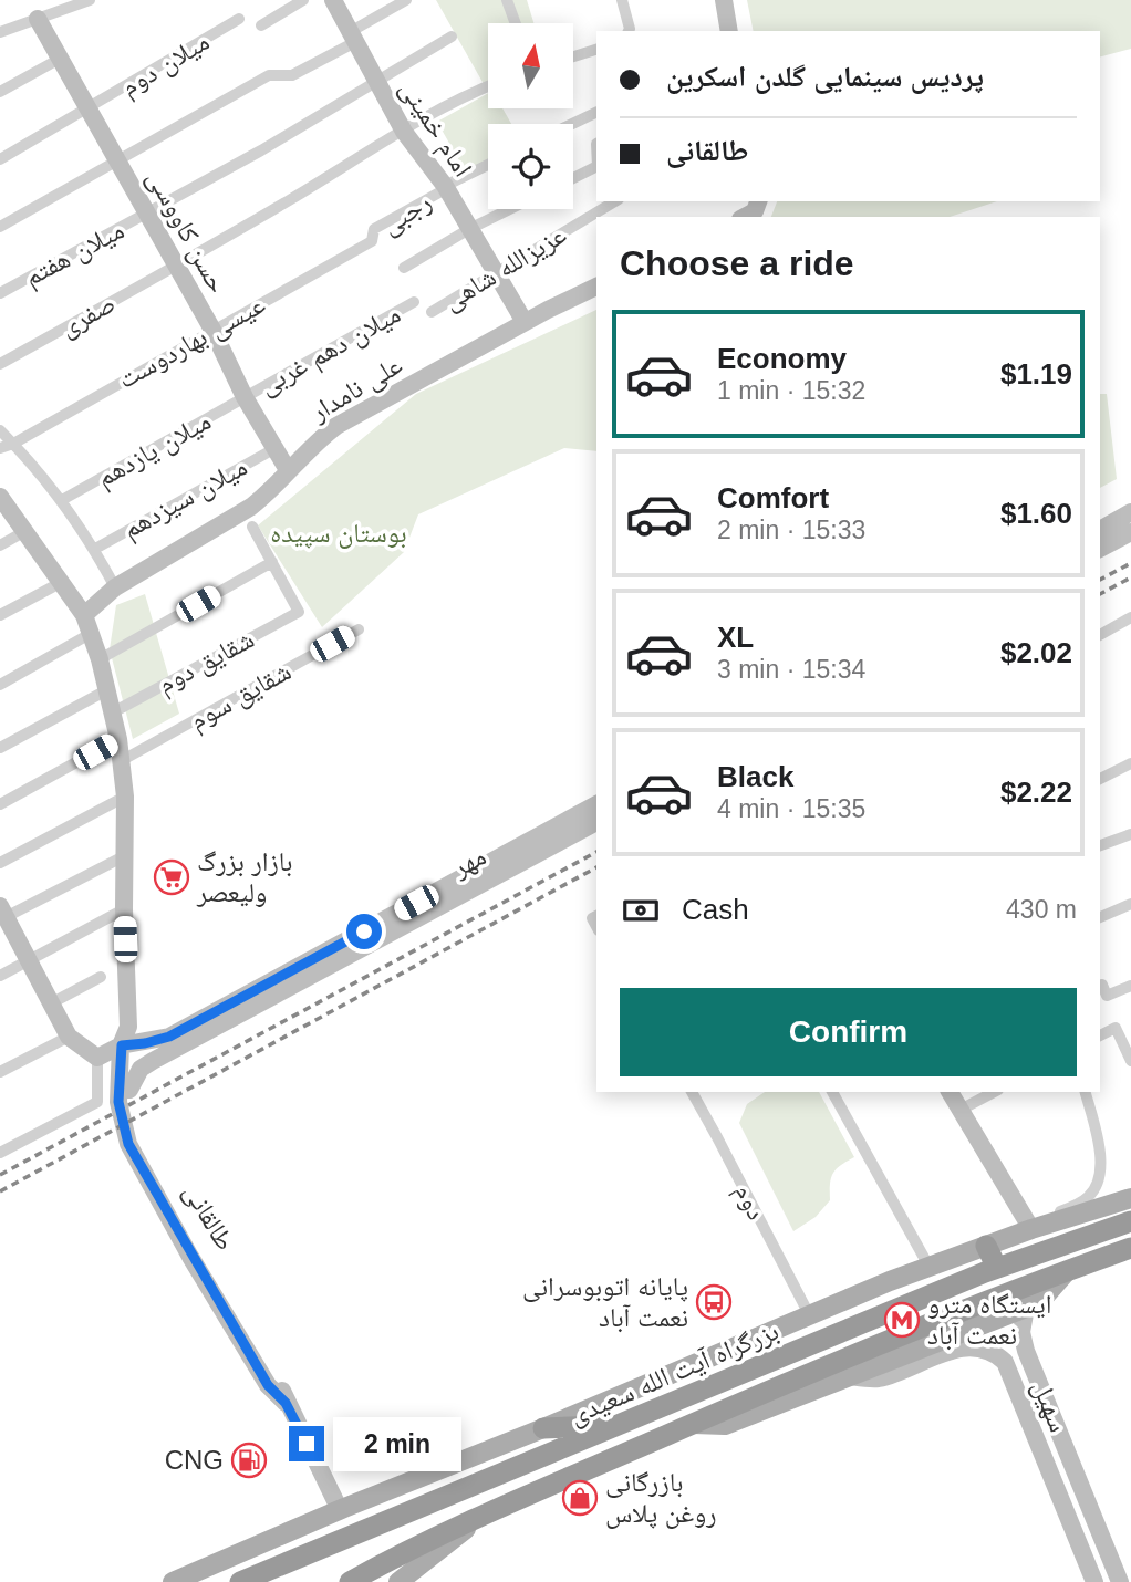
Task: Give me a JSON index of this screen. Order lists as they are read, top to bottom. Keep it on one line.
{"streets":{"highway":["بزرگراه آیت الله سعیدی"],"street":["میلان دوم","امام خمینی","رجبی","حسن کاووسی","میلان هفتم","عزیزالله شاهی","صفری","عیسی بهاردوست","میلان دهم غربی","علی نامدار","میلان یازدهم","میلان سیزدهم","شقایق دوم","شقایق سوم","مهر","دوم","طالقانی","سهیل"]},"crossings":[["میلان دوم","حسن کاووسی"],["امام خمینی","رجبی"],["امام خمینی","میلان هفتم"],["امام خمینی","عزیزالله شاهی"],["امام خمینی","صفری"],["امام خمینی","علی نامدار"],["رجبی","عیسی بهاردوست"],["حسن کاووسی","میلان هفتم"],["حسن کاووسی","صفری"],["حسن کاووسی","عیسی بهاردوست"],["حسن کاووسی","میلان دهم غربی"],["حسن کاووسی","علی نامدار"],["حسن کاووسی","میلان یازدهم"],["حسن کاووسی","میلان سیزدهم"],["میلان دهم غربی","میلان یازدهم"],["مهر","طالقانی"]],"parks":["بوستان سپیده"],"places":{"supermarket":["بازار بزرگ ولیعصر"],"bus stop":["پایانه اتوبوسرانی نعمت آباد"],"metro station":["ایستگاه مترو نعمت آباد"],"fuel station":["CNG"],"shop":["بازرگانی روغن پلاس"]},"north":"top","page":{"banner":["پردیس سینمایی گلدن اسکرین","طالقانی"],"heading":"Choose a ride","list":[{"name":"Economy","note":"1 min · 15:32","value":"$1.19"},{"name":"Comfort","note":"2 min · 15:33","value":"$1.60"},{"name":"XL","note":"3 min · 15:34","value":"$2.02"},{"name":"Black","note":"4 min · 15:35","value":"$2.22"}],"pay":["Cash","430 m"],"buttons":"Confirm","bubble":"2 min"}}
